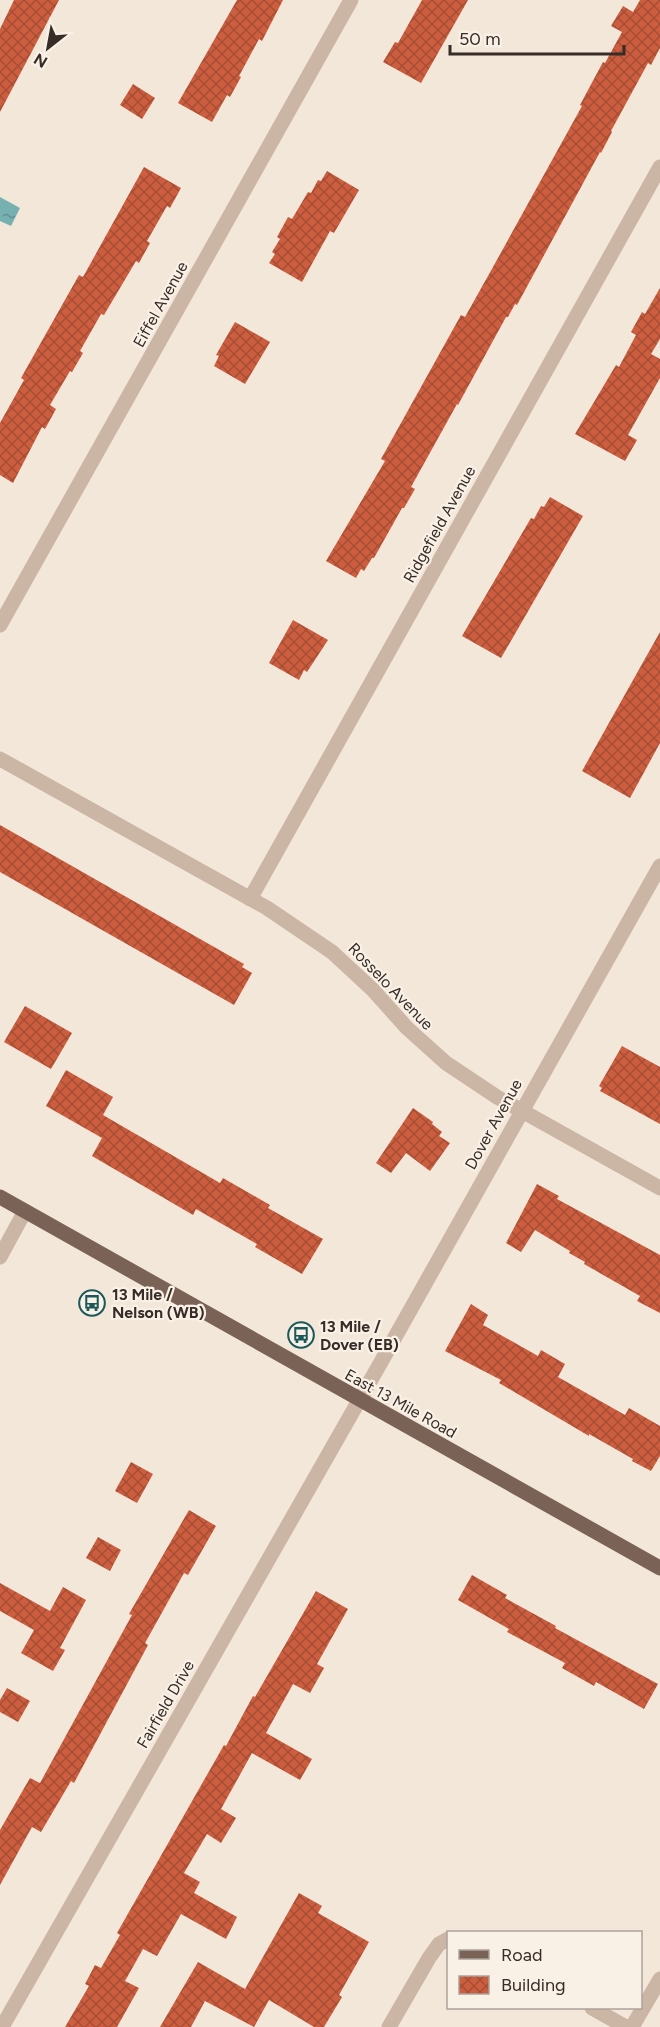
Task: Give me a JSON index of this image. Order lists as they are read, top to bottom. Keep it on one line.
{"streets":{"main road":["East 13 Mile Road"],"street":["Eiffel Avenue","Ridgefield Avenue","Rosselo Avenue","Dover Avenue","Fairfield Drive"]},"crossings":[["Ridgefield Avenue","Rosselo Avenue"],["Rosselo Avenue","Dover Avenue"],["Dover Avenue","East 13 Mile Road"],["Dover Avenue","Fairfield Drive"],["East 13 Mile Road","Fairfield Drive"]],"places":{"bus stop":["13 Mile / Nelson (WB)","13 Mile / Dover (EB)"]},"legend":["Road","Building"],"scale_bar":"50 m","north":"bottom left"}
